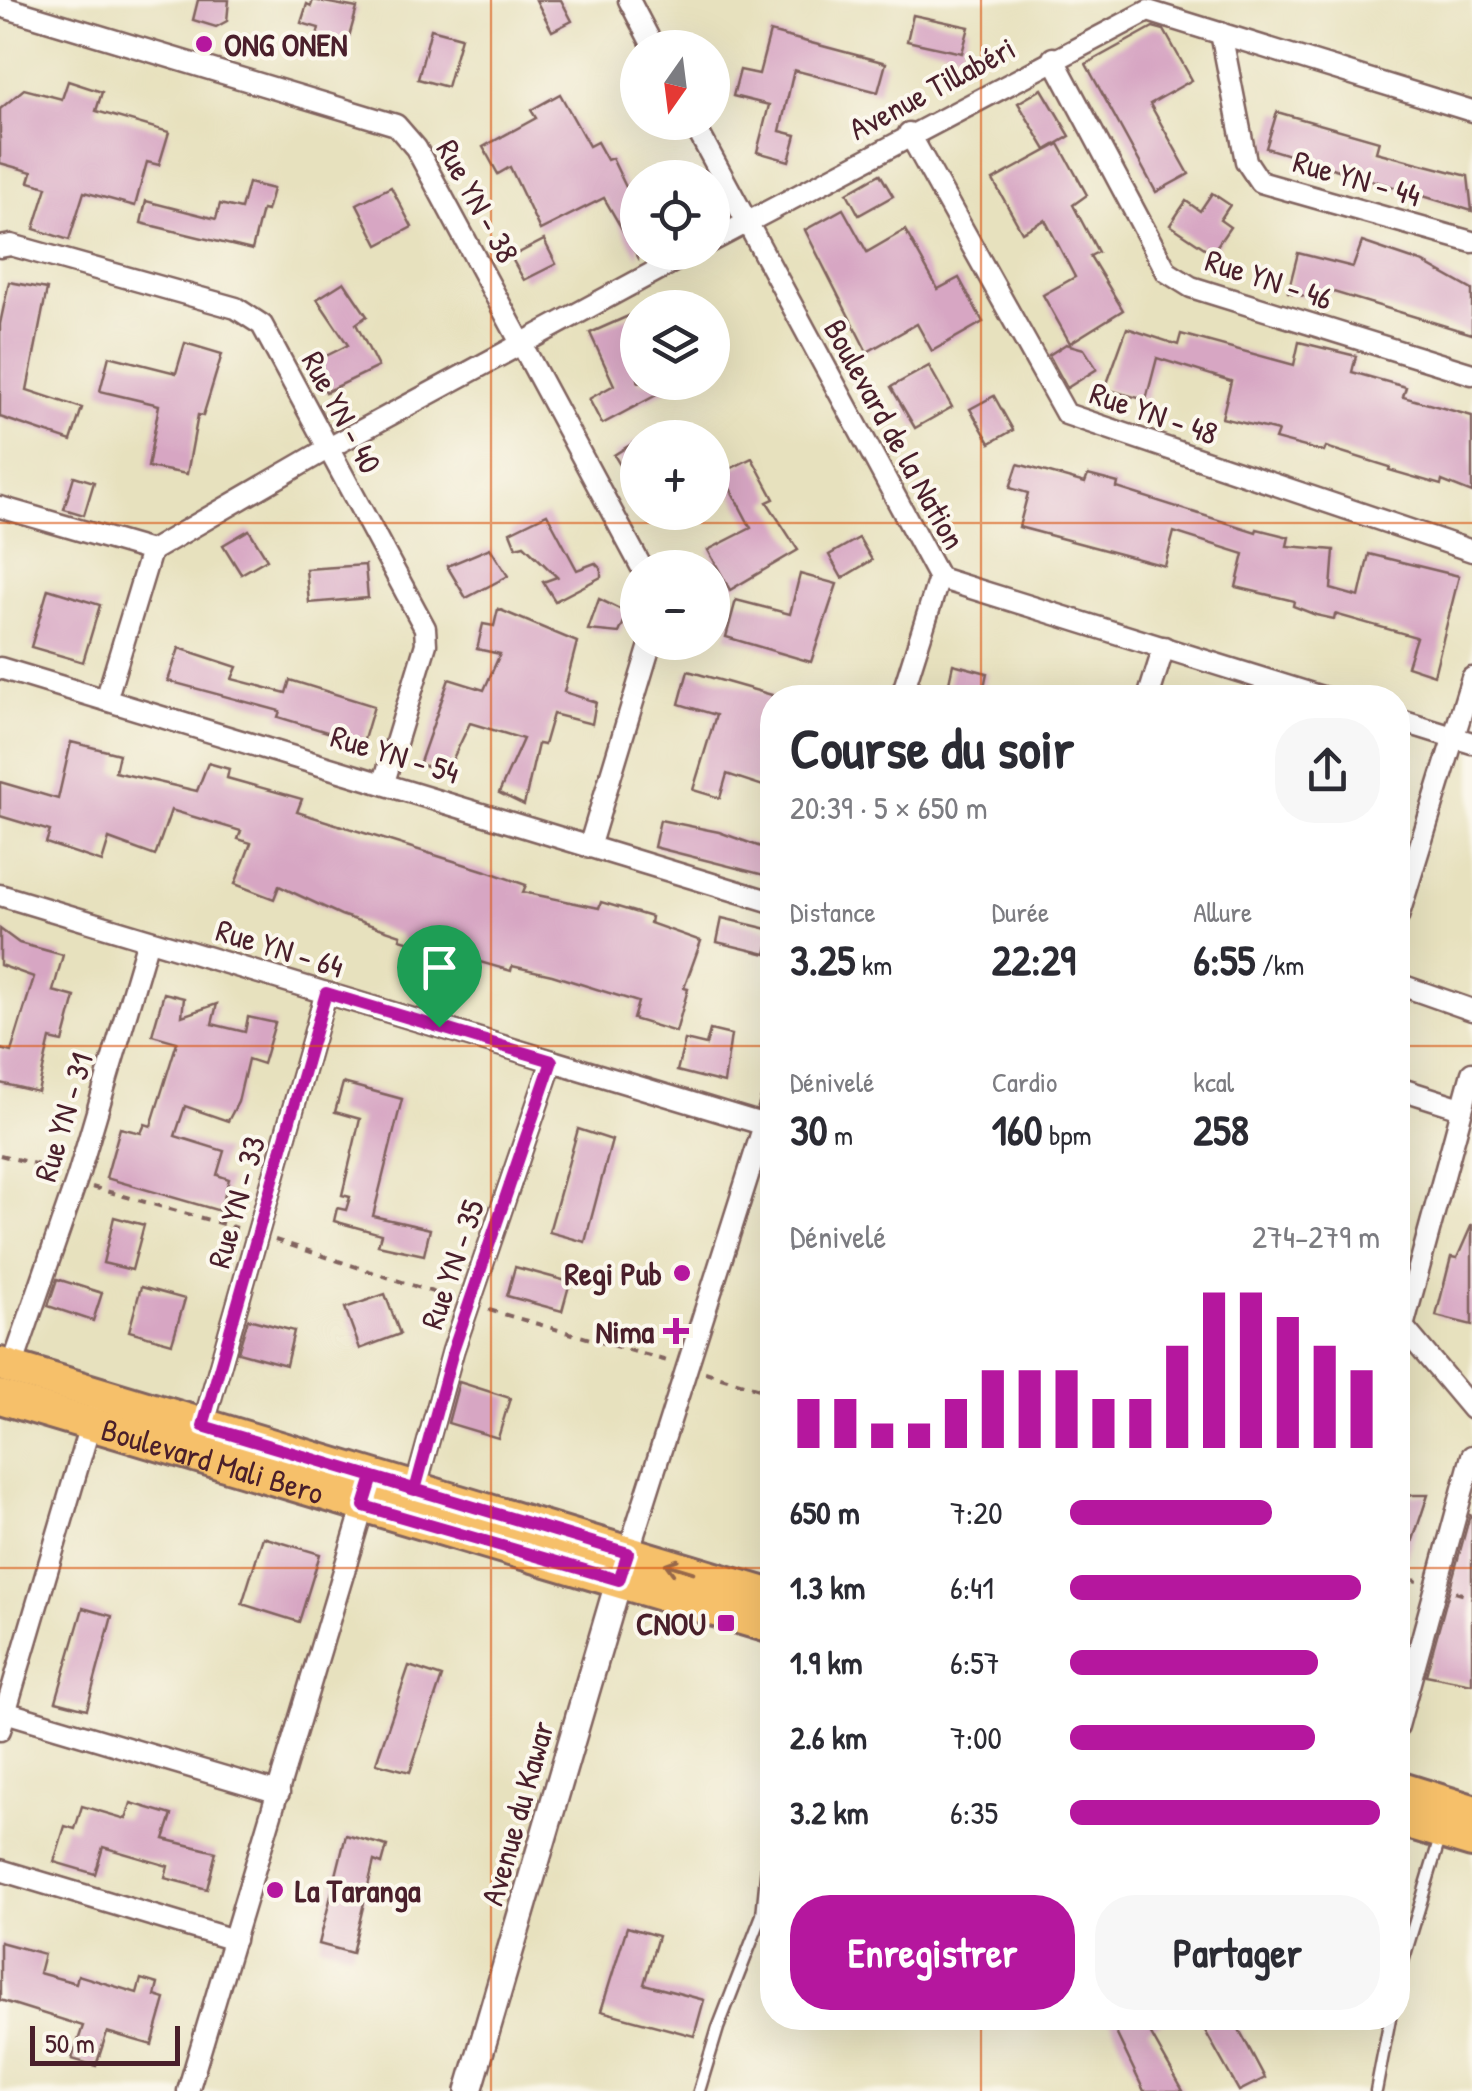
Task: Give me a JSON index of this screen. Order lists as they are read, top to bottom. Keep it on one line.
{"streets":{"main road":["Boulevard Mali Bero"],"street":["Avenue Tillabéri","Rue YN - 44","Rue YN - 38","Rue YN - 46","Rue YN - 40","Rue YN - 48","Boulevard de la Nation","Rue YN - 54","Rue YN - 64","Rue YN - 31","Rue YN - 33","Rue YN - 35","Avenue du Kawar"]},"crossings":[["Avenue Tillabéri","Rue YN - 44"],["Avenue Tillabéri","Rue YN - 46"],["Avenue Tillabéri","Rue YN - 48"],["Avenue Tillabéri","Boulevard de la Nation"],["Rue YN - 40","Rue YN - 54"],["Rue YN - 64","Rue YN - 31"],["Rue YN - 64","Rue YN - 33"],["Rue YN - 64","Rue YN - 35"],["Rue YN - 31","Boulevard Mali Bero"],["Rue YN - 33","Boulevard Mali Bero"],["Rue YN - 35","Boulevard Mali Bero"],["Boulevard Mali Bero","Avenue du Kawar"]],"places":{"other":["ONG ONEN","Regi Pub","La Taranga"],"health":["Nima"],"transit":["CNOU"]},"scale_bar":"50 m","north":"bottom","page":{"map_buttons":["+","−"],"heading":["Course du soir","20:39 · 5 × 650 m"],"stats":[["Distance","3.25 km"],["Durée","22:29"],["Allure","6:55 /km"],["Dénivelé","30 m"],["Cardio","160 bpm"],["kcal","258"]],"chart":["Dénivelé","274–279 m"],"list":[{"name":"650 m","note":"7:20"},{"name":"1.3 km","note":"6:41"},{"name":"1.9 km","note":"6:57"},{"name":"2.6 km","note":"7:00"},{"name":"3.2 km","note":"6:35"}],"buttons":["Enregistrer","Partager"],"scale":"50 m"}}
